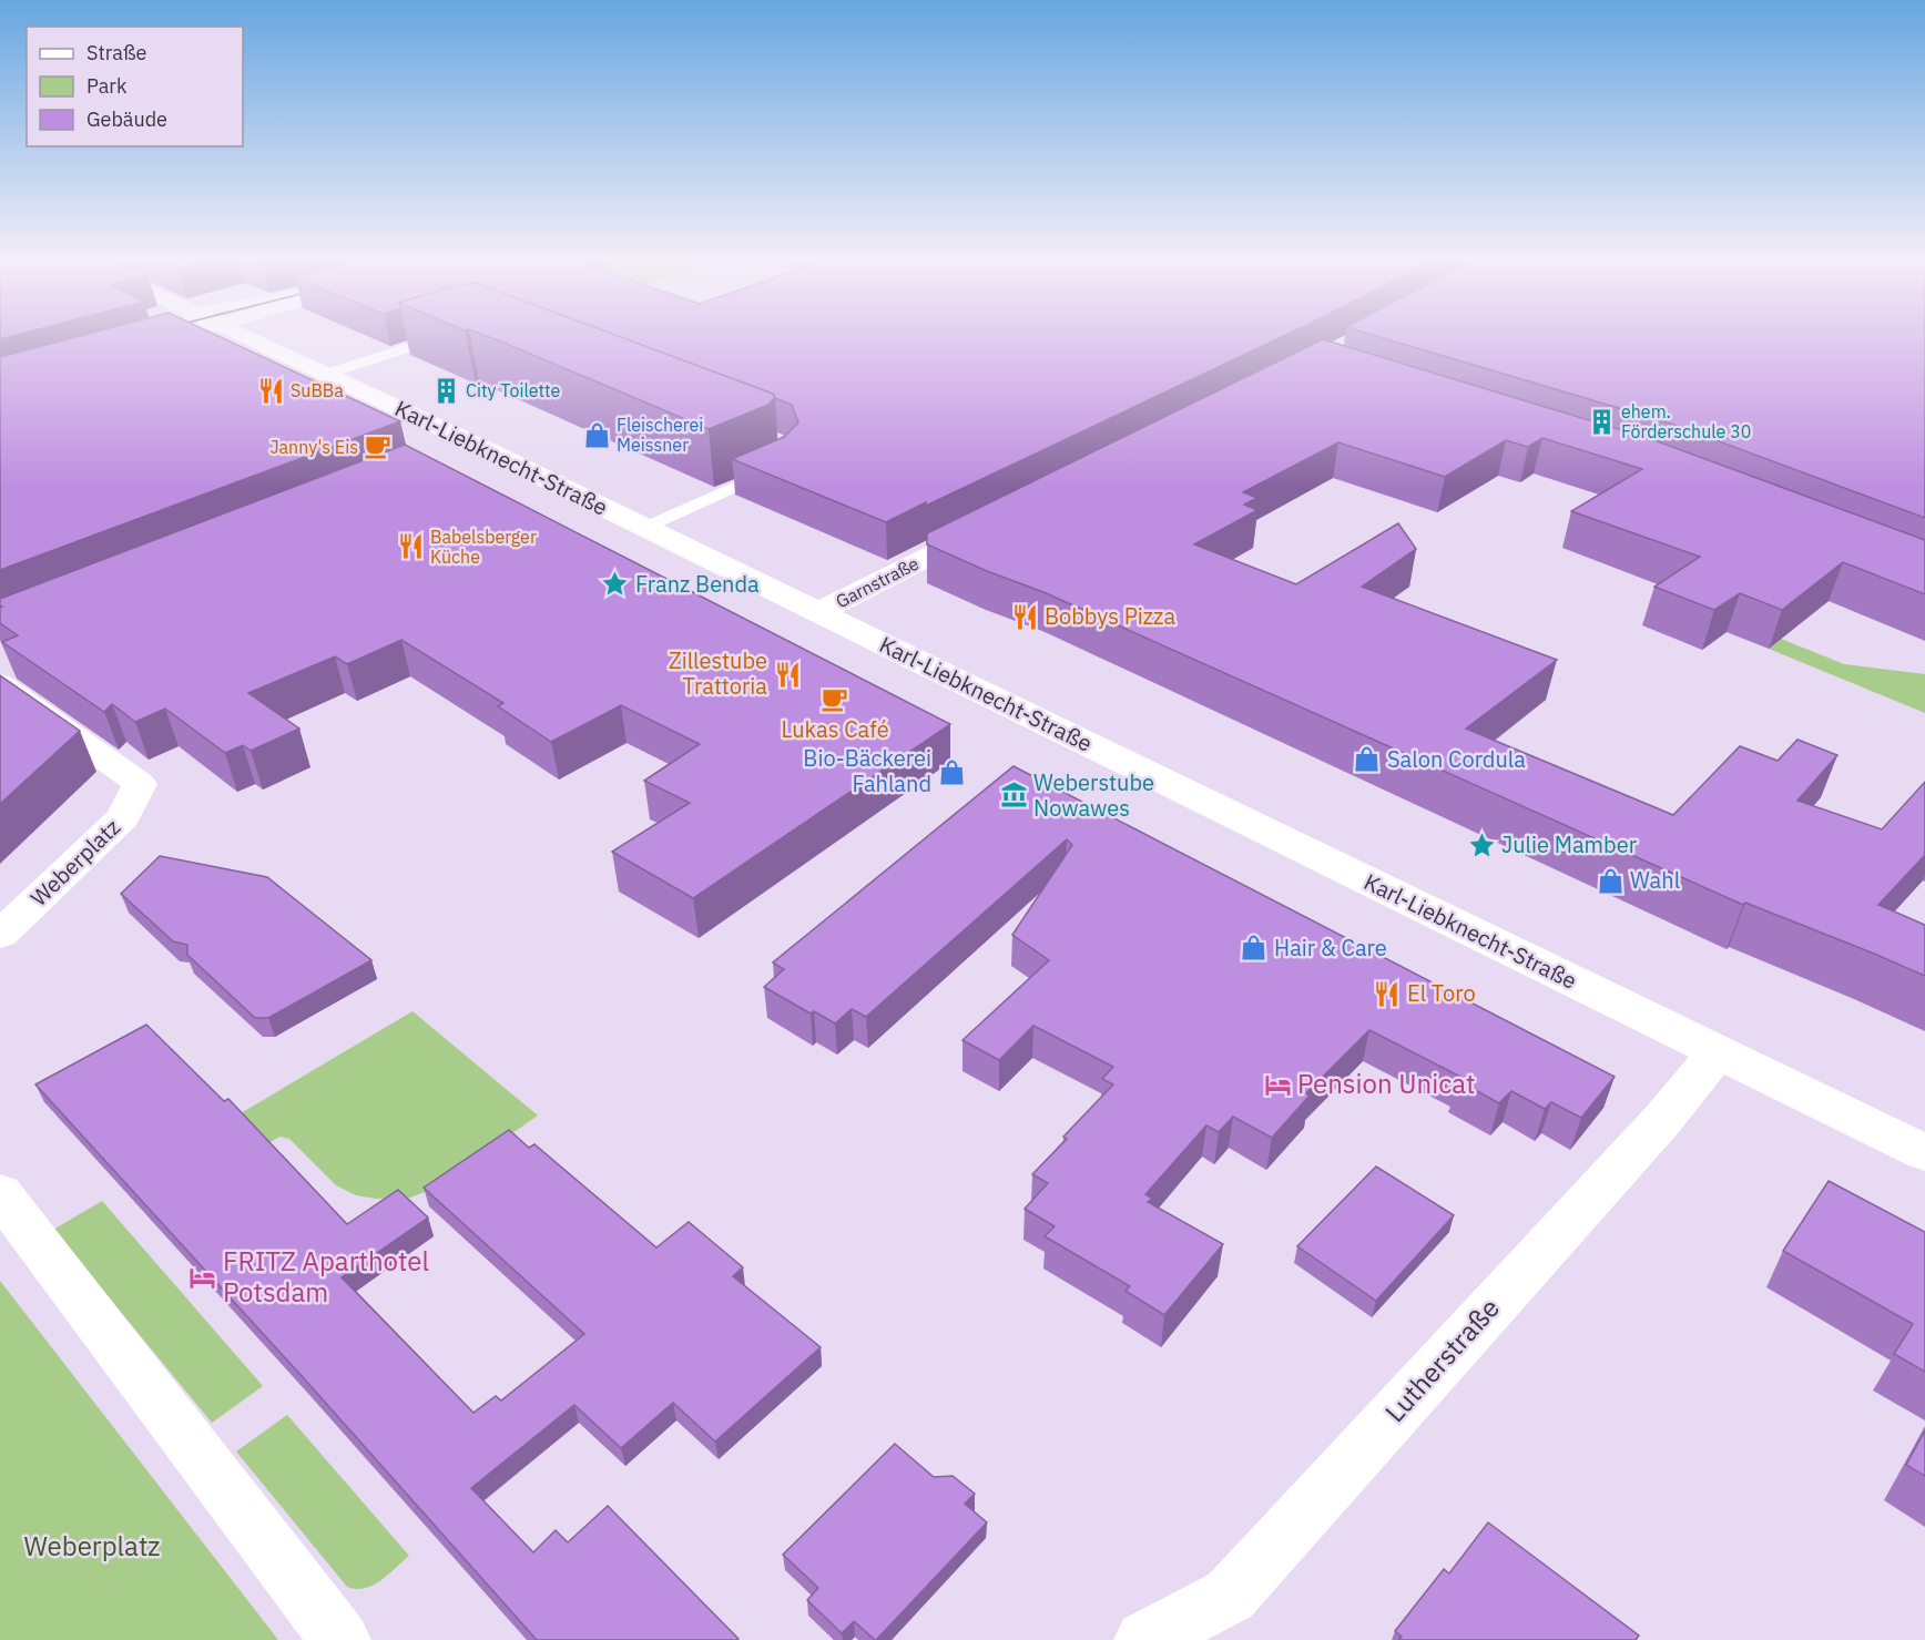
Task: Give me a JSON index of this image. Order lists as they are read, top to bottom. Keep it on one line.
{"streets":{"street":["Karl-Liebknecht-Straße","Garnstraße","Weberplatz","Lutherstraße"]},"crossings":[["Karl-Liebknecht-Straße","Garnstraße"],["Karl-Liebknecht-Straße","Lutherstraße"]],"parks":["Weberplatz"],"places":{"restaurant":["SuBBa","Babelsberger Küche","Bobbys Pizza","Zillestube Trattoria","El Toro"],"building":["City Toilette","ehem. Förderschule 30"],"shop":["Fleischerei Meissner","Salon Cordula","Bio-Bäckerei Fahland","Wahl","Hair & Care"],"cafe":["Janny's Eis","Lukas Café"],"place":["Franz Benda","Julie Mamber"],"museum":["Weberstube Nowawes"],"hotel":["Pension Unicat","FRITZ Aparthotel Potsdam"]},"legend":["Straße","Park","Gebäude"]}
